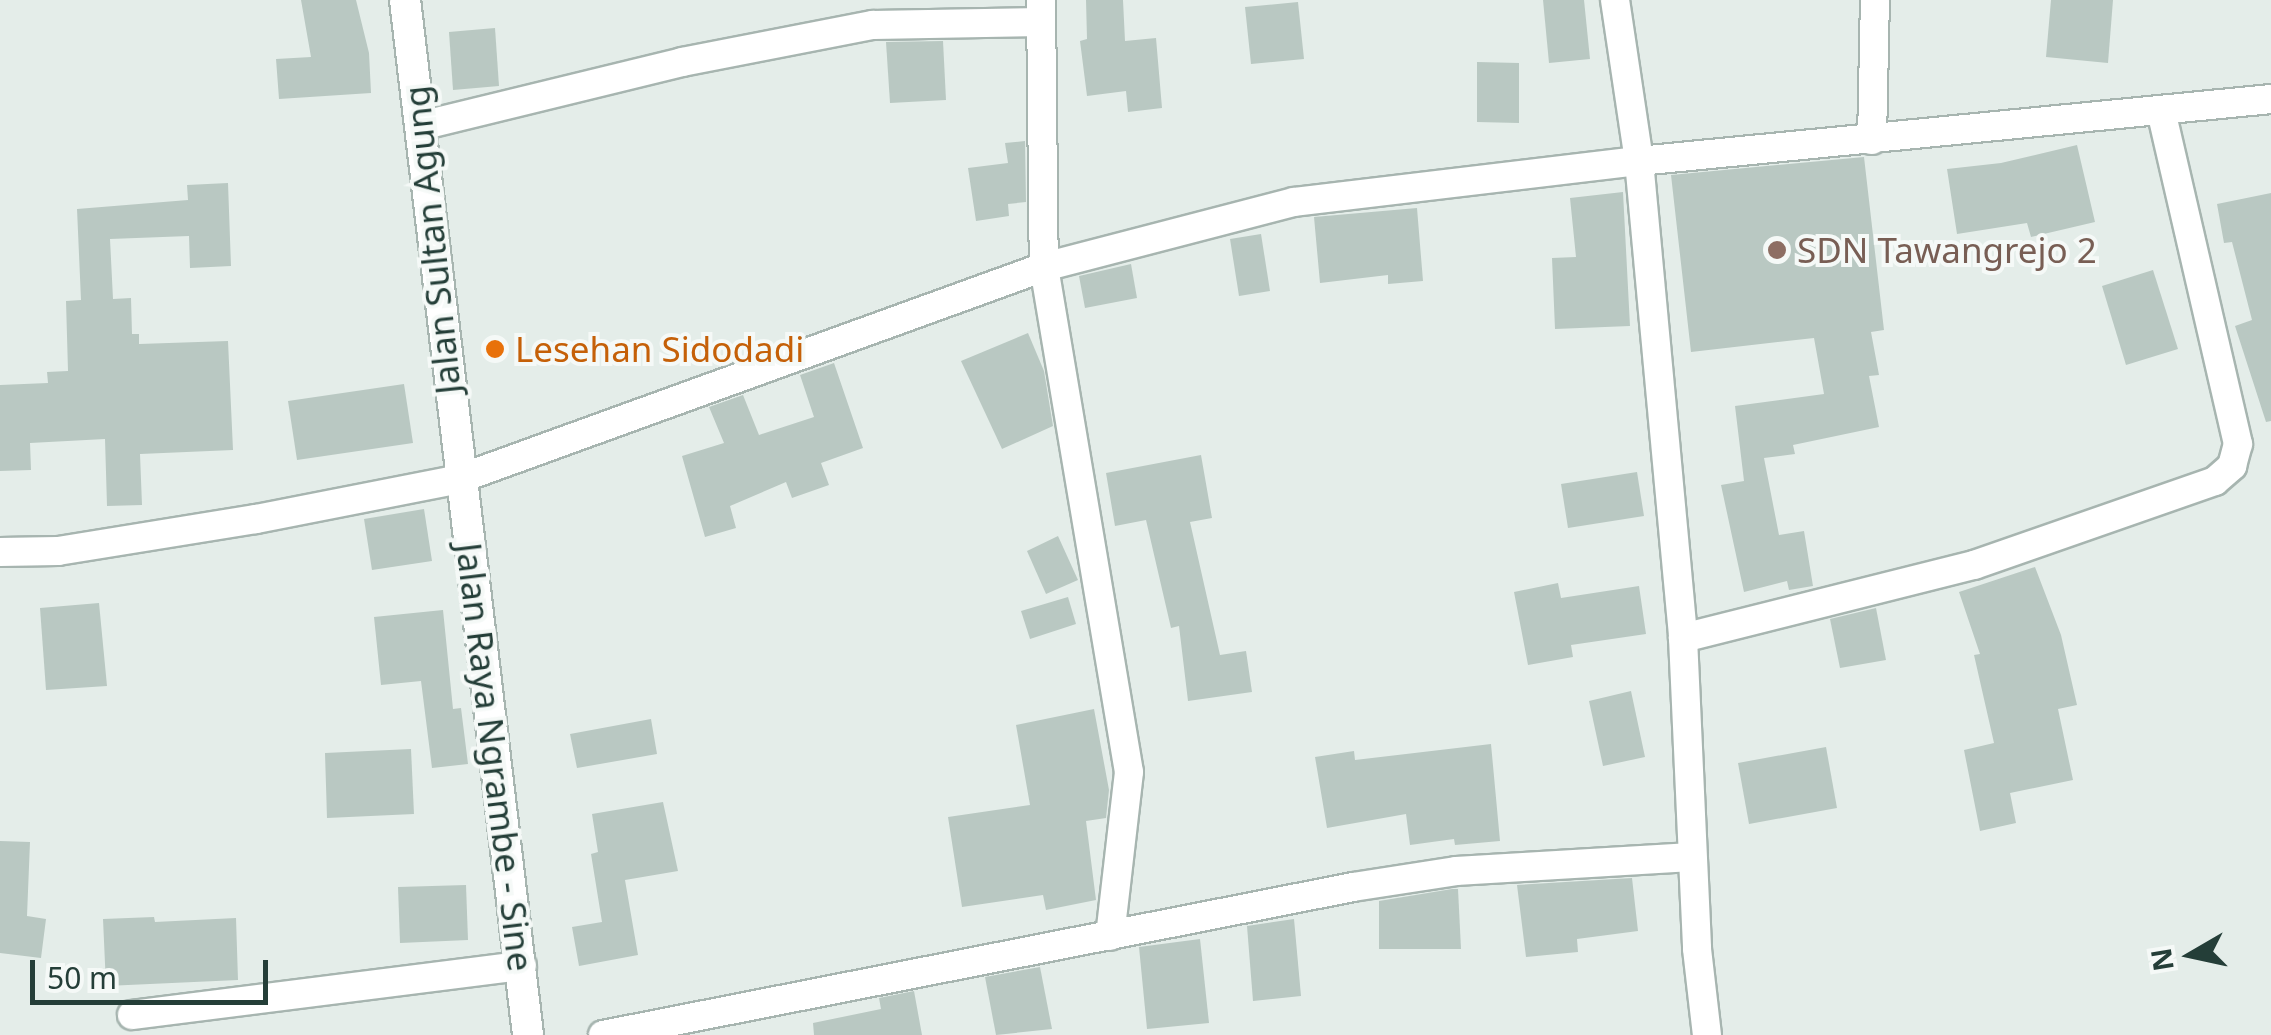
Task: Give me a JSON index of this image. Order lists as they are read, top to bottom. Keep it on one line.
{"streets":{"main road":["Jalan Sultan Agung","Jalan Raya Ngrambe - Sine"]},"crossings":[["Jalan Sultan Agung","Jalan Raya Ngrambe - Sine"]],"places":["SDN Tawangrejo 2","Lesehan Sidodadi"],"scale_bar":"50 m","north":"left"}
